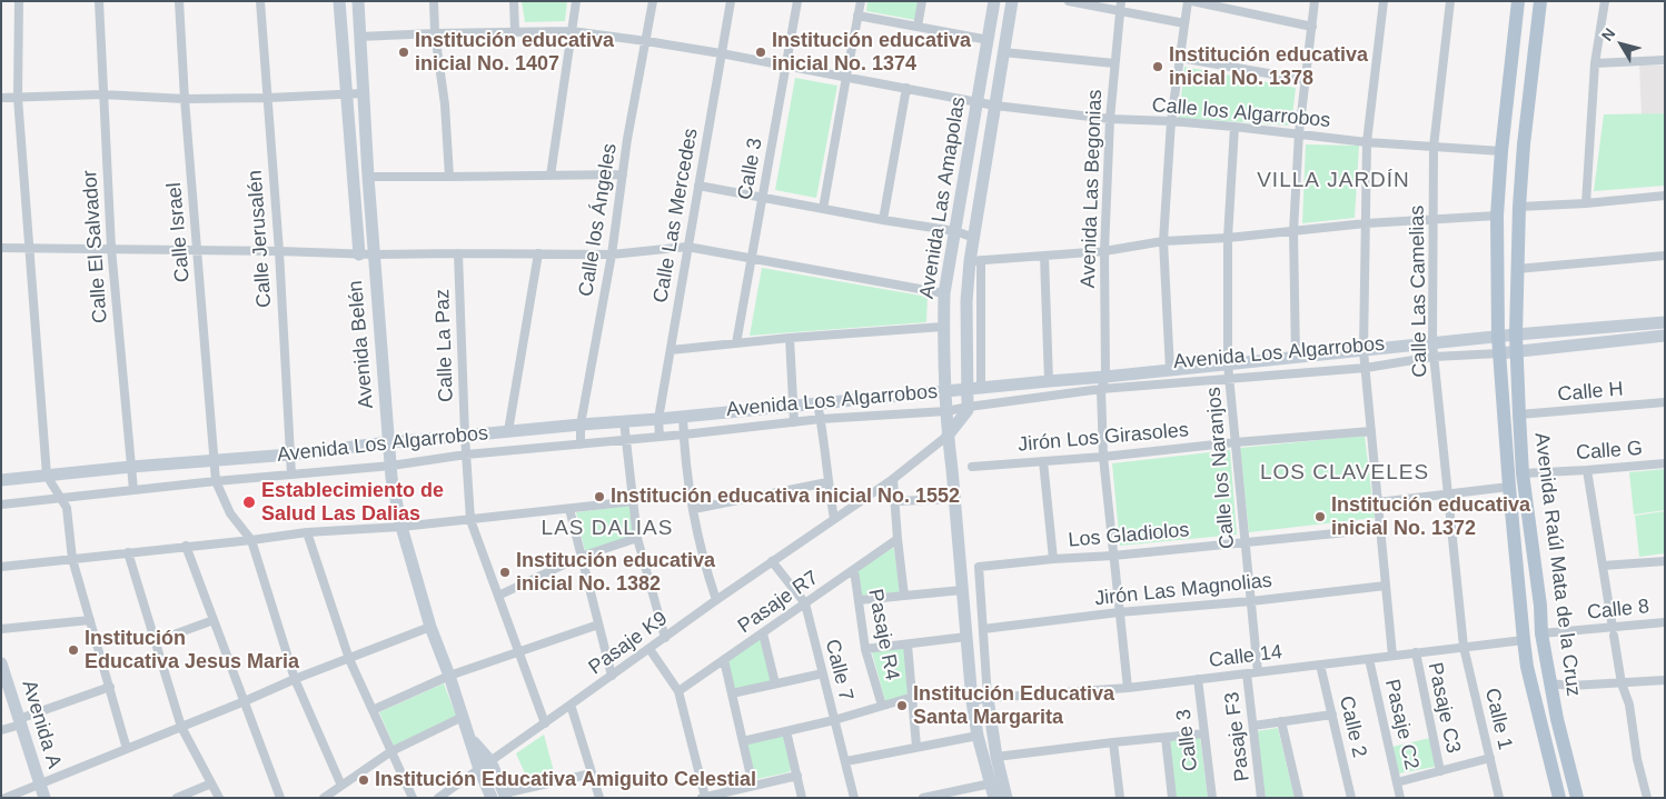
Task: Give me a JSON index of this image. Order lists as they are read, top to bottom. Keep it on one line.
{"streets":{"main road":["Avenida Raúl Mata de la Cruz"],"street":["Calle los Algarrobos","Calle 3","Avenida Las Begonias","Avenida Las Amapolas","Calle Las Mercedes","Calle los Ángeles","Calle Israel","Calle Jerusalén","Calle El Salvador","Calle Las Camelias","Avenida Belén","Calle La Paz","Avenida Los Algarrobos","Calle H","Jirón Los Girasoles","Calle G","Calle los Naranjos","Los Gladiolos","Jirón Las Magnolias","Pasaje R7","Calle 8","Pasaje R4","Pasaje K9","Calle 14","Calle 7","Pasaje C3","Calle 1","Avenida A","Pasaje C2","Calle 2","Pasaje F3"]},"crossings":[["Calle los Algarrobos","Calle 3"],["Calle los Algarrobos","Avenida Las Begonias"],["Calle los Algarrobos","Avenida Las Amapolas"],["Calle los Algarrobos","Calle Las Mercedes"],["Calle los Algarrobos","Calle los Ángeles"],["Calle los Algarrobos","Calle Las Camelias"],["Calle los Algarrobos","Avenida Belén"],["Calle los Algarrobos","Calle los Naranjos"],["Calle los Algarrobos","Avenida Raúl Mata de la Cruz"],["Calle 3","Calle 14"],["Avenida Las Begonias","Avenida Los Algarrobos"],["Avenida Las Amapolas","Avenida Los Algarrobos"],["Avenida Las Amapolas","Pasaje K9"],["Avenida Las Amapolas","Calle 14"],["Calle Las Mercedes","Avenida Los Algarrobos"],["Calle los Ángeles","Avenida Los Algarrobos"],["Calle Israel","Avenida Los Algarrobos"],["Calle Jerusalén","Avenida Los Algarrobos"],["Calle El Salvador","Avenida Los Algarrobos"],["Calle Las Camelias","Avenida Los Algarrobos"],["Calle Las Camelias","Calle 14"],["Calle Las Camelias","Calle 1"],["Avenida Belén","Avenida Los Algarrobos"],["Avenida Belén","Pasaje K9"],["Calle La Paz","Avenida Los Algarrobos"],["Calle La Paz","Pasaje K9"],["Avenida Los Algarrobos","Calle los Naranjos"],["Avenida Los Algarrobos","Avenida Raúl Mata de la Cruz"],["Calle H","Avenida Raúl Mata de la Cruz"],["Jirón Los Girasoles","Calle los Naranjos"],["Calle G","Avenida Raúl Mata de la Cruz"],["Calle los Naranjos","Los Gladiolos"],["Calle los Naranjos","Jirón Las Magnolias"],["Calle los Naranjos","Calle 14"],["Los Gladiolos","Jirón Las Magnolias"],["Avenida Raúl Mata de la Cruz","Calle 8"],["Avenida Raúl Mata de la Cruz","Calle 14"],["Pasaje R7","Pasaje R4"],["Pasaje R7","Calle 7"],["Pasaje K9","Calle 7"],["Calle 14","Pasaje C3"],["Calle 14","Calle 1"],["Calle 14","Pasaje C2"],["Calle 14","Calle 2"],["Calle 14","Pasaje F3"]],"districts":["VILLA JARDÍN","LOS CLAVELES","LAS DALIAS"],"places":["Institución educativa inicial No. 1407","Institución educativa inicial No. 1374","Institución educativa inicial No. 1378","Institución educativa inicial No. 1552","Establecimiento de Salud Las Dalias","Institución educativa inicial No. 1372","Institución educativa inicial No. 1382","Institución Educativa Jesus Maria","Institución Educativa Santa Margarita","Institución Educativa Amiguito Celestial"],"north":"top left"}
